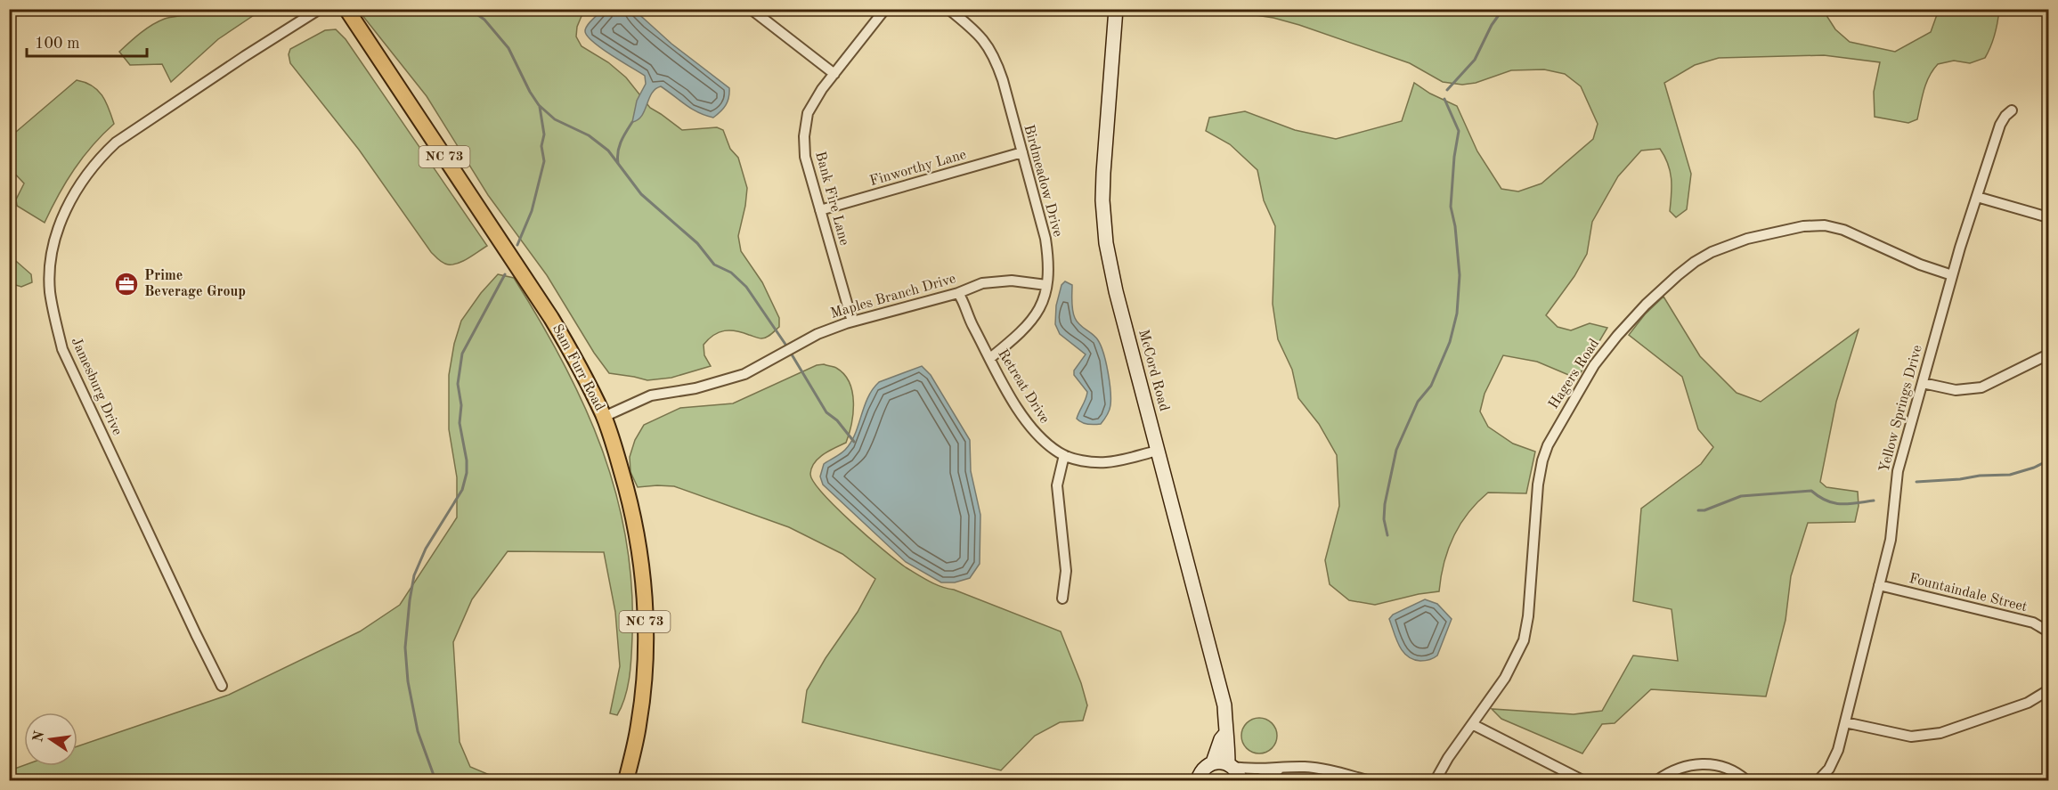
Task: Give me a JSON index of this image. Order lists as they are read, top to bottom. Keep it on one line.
{"streets":{"main road":["NC 73","Sam Furr Road"],"street":["Finworthy Lane","Birdmeadow Drive","Bank Fire Lane","Maples Branch Drive","McCord Road","Hagers Road","Jamesburg Drive","Retreat Drive","Yellow Springs Drive","Fountaindale Street"]},"crossings":[["Finworthy Lane","Birdmeadow Drive"],["Finworthy Lane","Bank Fire Lane"],["Birdmeadow Drive","Maples Branch Drive"],["Birdmeadow Drive","Retreat Drive"],["Bank Fire Lane","Maples Branch Drive"],["Maples Branch Drive","Sam Furr Road"],["Maples Branch Drive","Retreat Drive"],["McCord Road","Retreat Drive"],["Hagers Road","Yellow Springs Drive"],["Yellow Springs Drive","Fountaindale Street"]],"places":{"office":["Prime Beverage Group"]},"scale_bar":"100 m","north":"left"}
